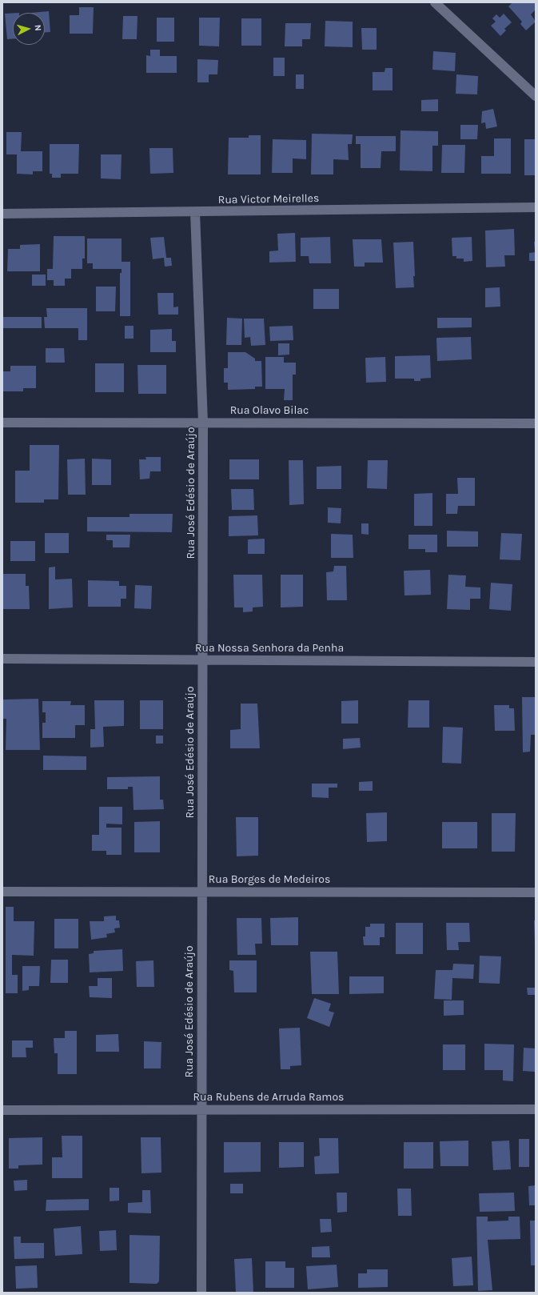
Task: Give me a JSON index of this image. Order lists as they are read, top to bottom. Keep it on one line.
{"streets":{"street":["Rua Victor Meirelles","Rua Olavo Bilac","Rua José Edésio de Araújo","Rua Nossa Senhora da Penha","Rua Borges de Medeiros","Rua Rubens de Arruda Ramos"]},"crossings":[["Rua Victor Meirelles","Rua José Edésio de Araújo"],["Rua Olavo Bilac","Rua José Edésio de Araújo"],["Rua José Edésio de Araújo","Rua Nossa Senhora da Penha"],["Rua José Edésio de Araújo","Rua Borges de Medeiros"],["Rua José Edésio de Araújo","Rua Rubens de Arruda Ramos"]],"north":"right"}
